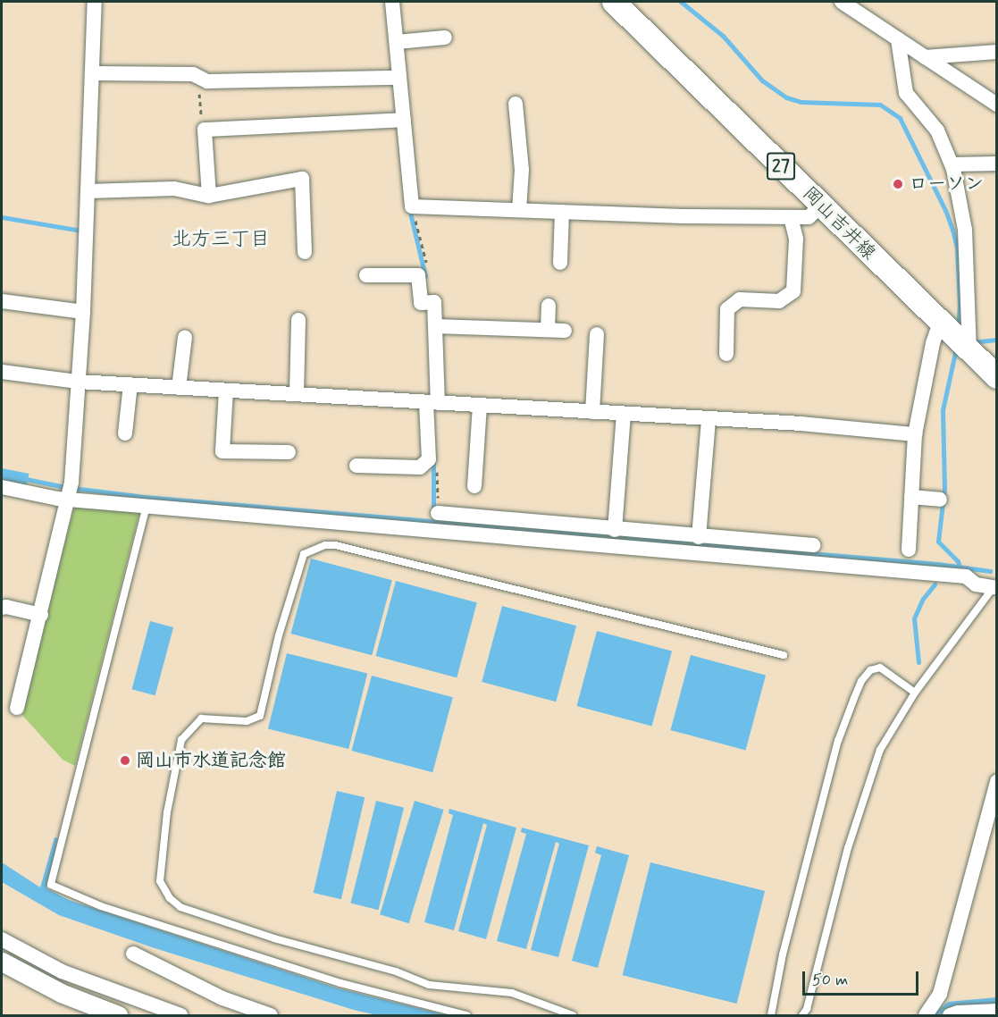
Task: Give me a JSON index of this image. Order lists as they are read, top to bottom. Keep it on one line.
{"streets":{"main road":["27","岡山吉井線"]},"districts":["北方三丁目"],"places":["ローソン","岡山市水道記念館"],"scale_bar":"50 m"}
